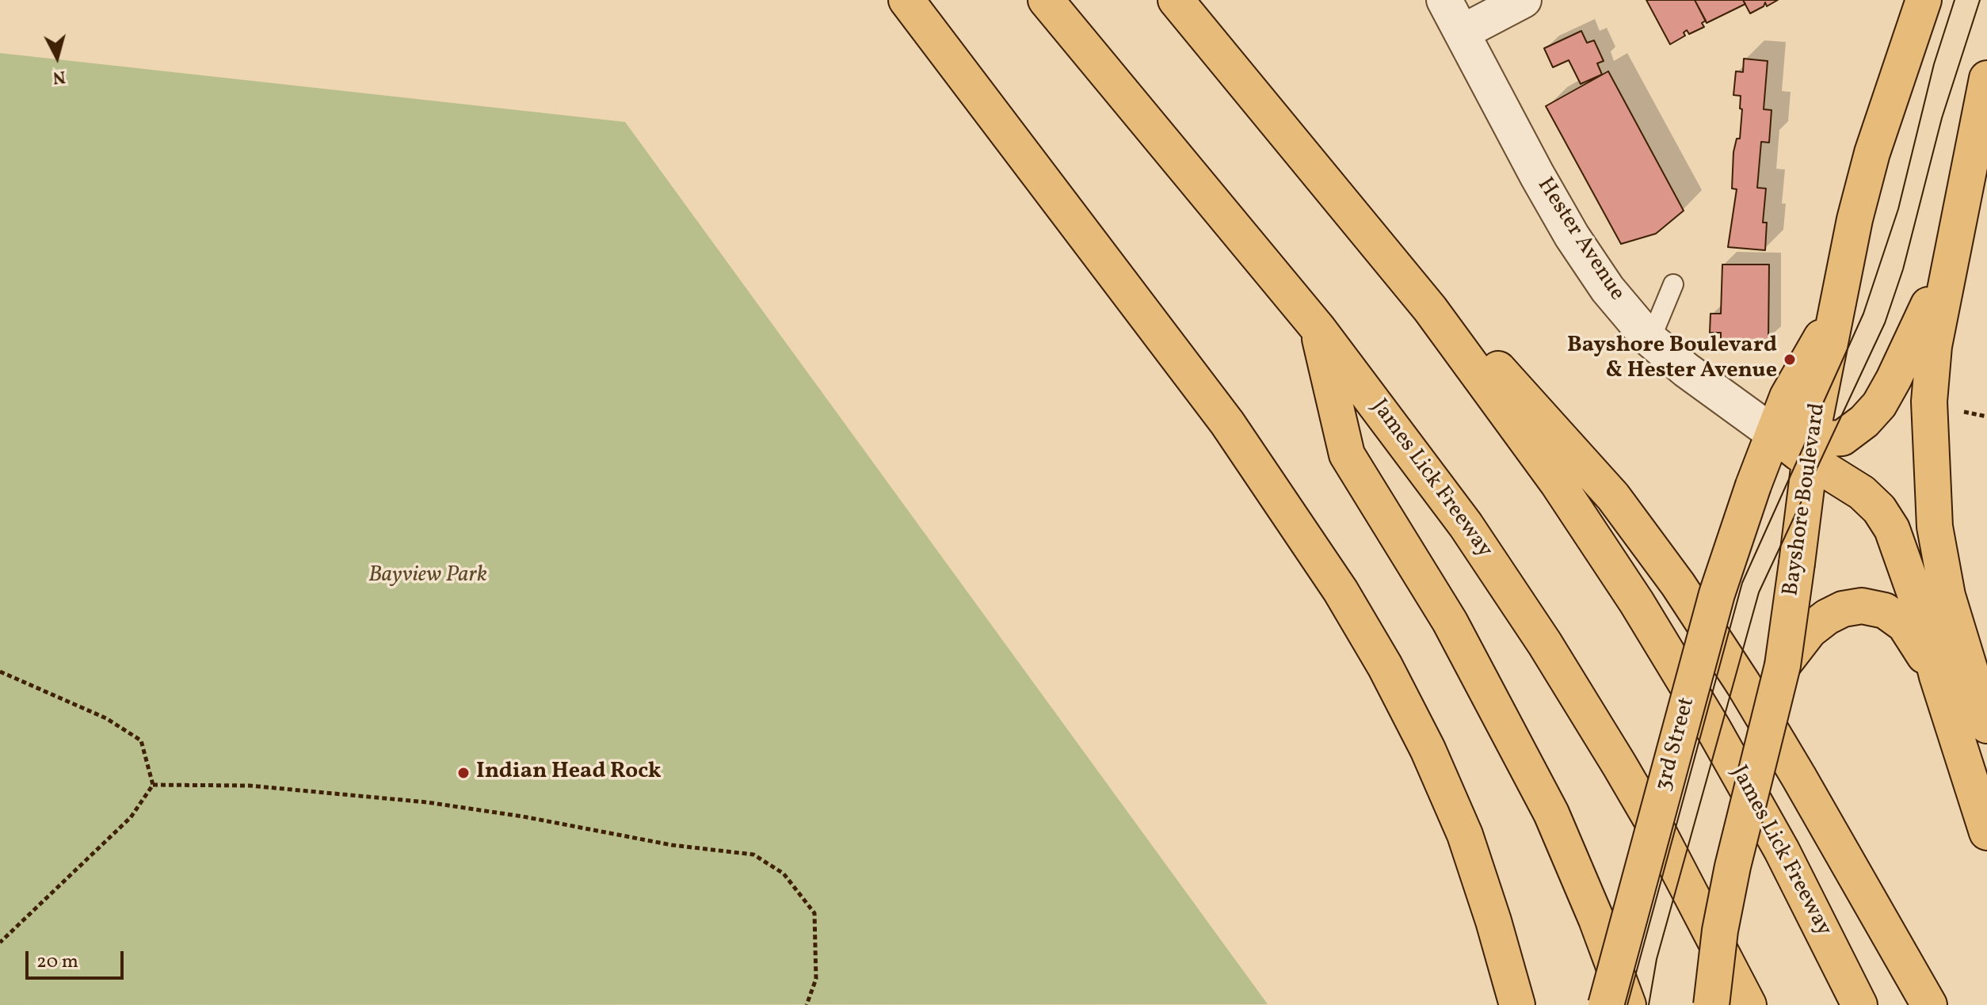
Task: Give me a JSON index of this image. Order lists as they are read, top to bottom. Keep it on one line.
{"streets":{"main road":["James Lick Freeway","Bayshore Boulevard","3rd Street"],"street":["Hester Avenue"]},"crossings":[["Hester Avenue","3rd Street"],["Bayshore Boulevard","3rd Street"]],"parks":["Bayview Park"],"places":["Bayshore Boulevard & Hester Avenue","Indian Head Rock"],"scale_bar":"20 m","north":"bottom"}
